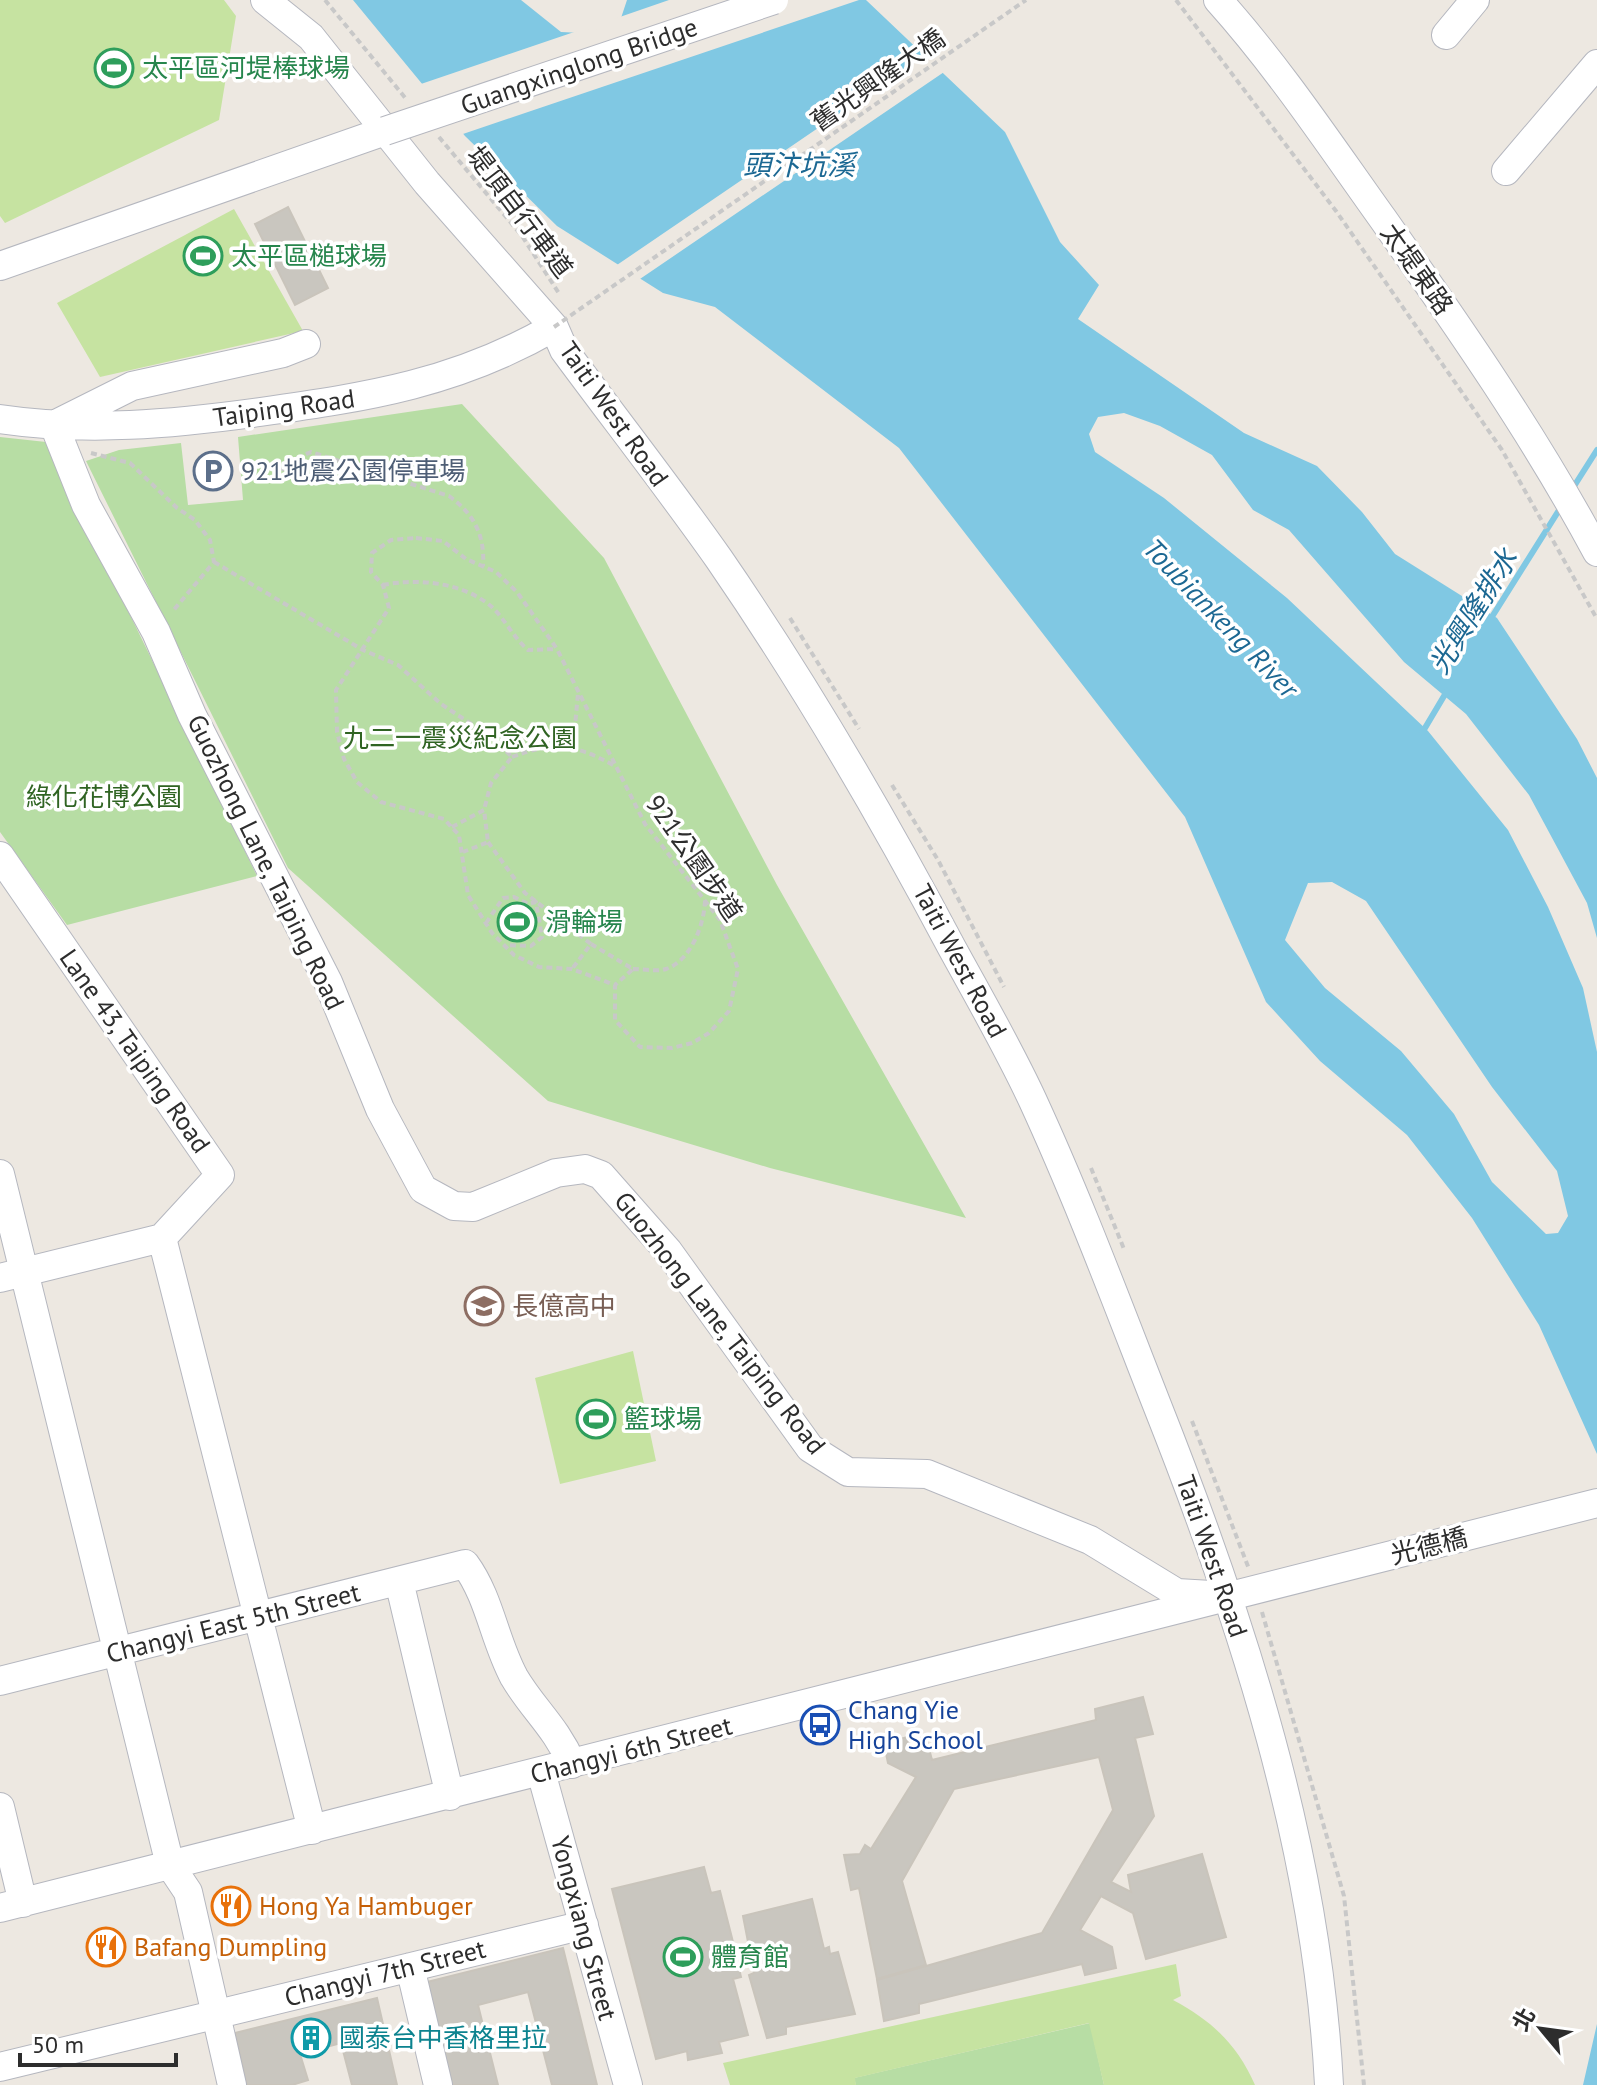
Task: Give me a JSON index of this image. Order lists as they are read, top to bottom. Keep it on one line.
{"streets":{"street":["Guangxinglong Bridge","太堤東路","Taiping Road","Taiti West Road","Guozhong Lane, Taiping Road","Lane 43, Taiping Road","光德橋","Changyi East 5th Street","Changyi 6th Street","Yongxiang Street","Changyi 7th Street"],"path":["舊光興隆大橋","堤頂自行車道","921公園步道"]},"crossings":[["Guangxinglong Bridge","Taiti West Road"],["舊光興隆大橋","堤頂自行車道"],["舊光興隆大橋","Taiping Road"],["舊光興隆大橋","Taiti West Road"],["堤頂自行車道","Taiping Road"],["堤頂自行車道","Taiti West Road"],["Taiping Road","Taiti West Road"],["Taiping Road","Guozhong Lane, Taiping Road"],["Taiti West Road","Guozhong Lane, Taiping Road"],["Taiti West Road","Changyi 6th Street"],["Guozhong Lane, Taiping Road","Changyi 6th Street"],["光德橋","Changyi 6th Street"],["Changyi East 5th Street","Changyi 6th Street"],["Changyi 6th Street","Yongxiang Street"],["Yongxiang Street","Changyi 7th Street"]],"water":["頭汴坑溪","光興隆排水","Toubiankeng River"],"parks":["九二一震災紀念公園","綠化花博公園"],"places":{"sports":["太平區河堤棒球場","太平區槌球場","滑輪場","籃球場","體育館"],"parking":["921地震公園停車場"],"school or university":["長億高中"],"bus stop":["Chang Yie High School"],"restaurant":["Hong Ya Hambuger","Bafang Dumpling"],"building":["國泰台中香格里拉"]},"scale_bar":"50 m","north":"top left"}
